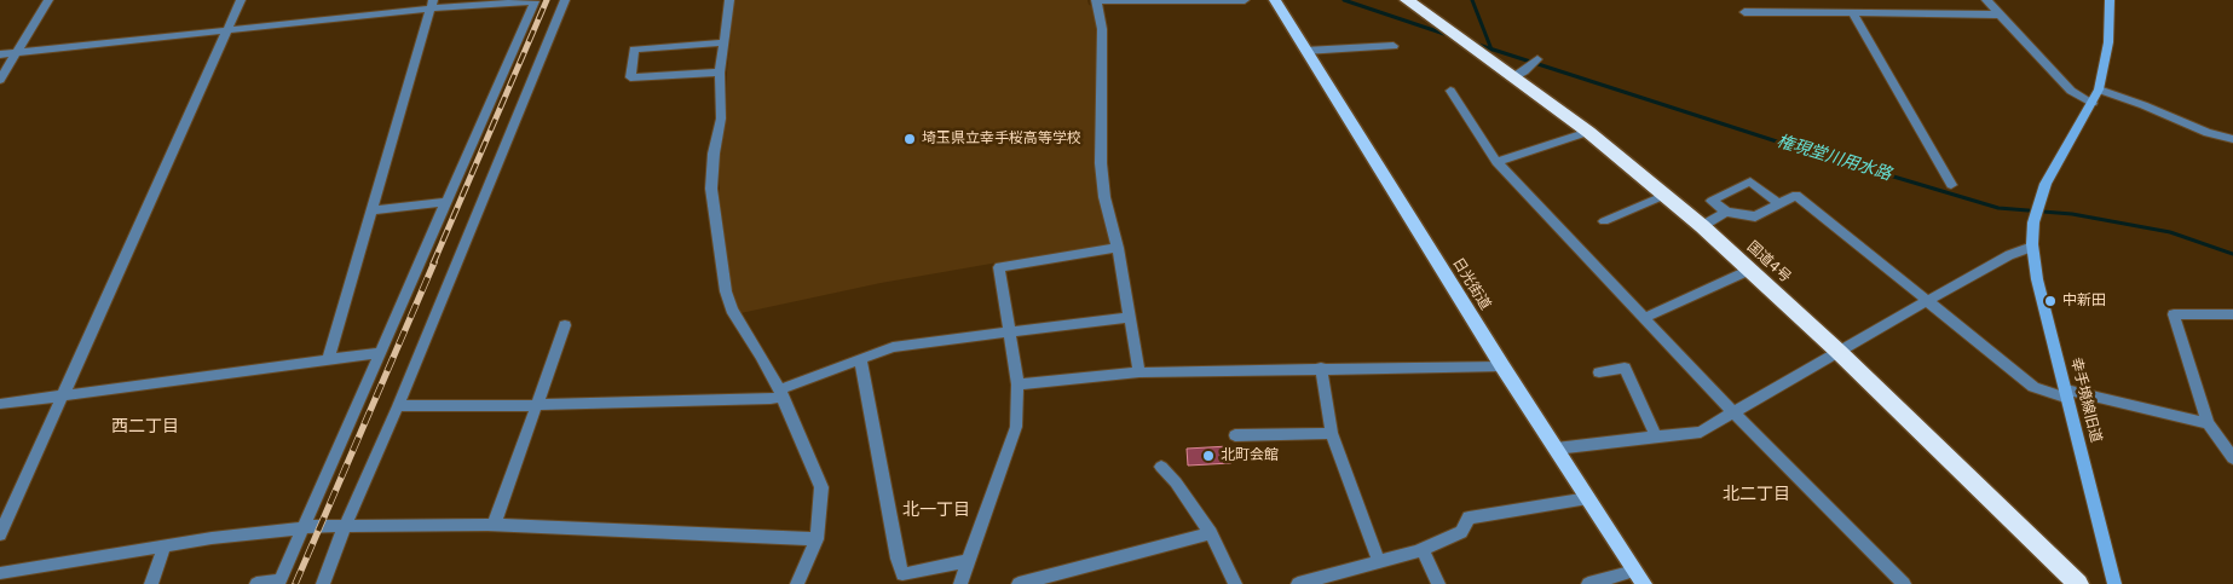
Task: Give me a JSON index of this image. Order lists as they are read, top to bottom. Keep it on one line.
{"streets":{"highway":["国道4号"],"main road":["日光街道"],"street":["幸手境線旧道"]},"districts":["西二丁目","北二丁目","北一丁目"],"water":["権現堂川用水路"],"places":["埼玉県立幸手桜高等学校","中新田","北町会館"]}
